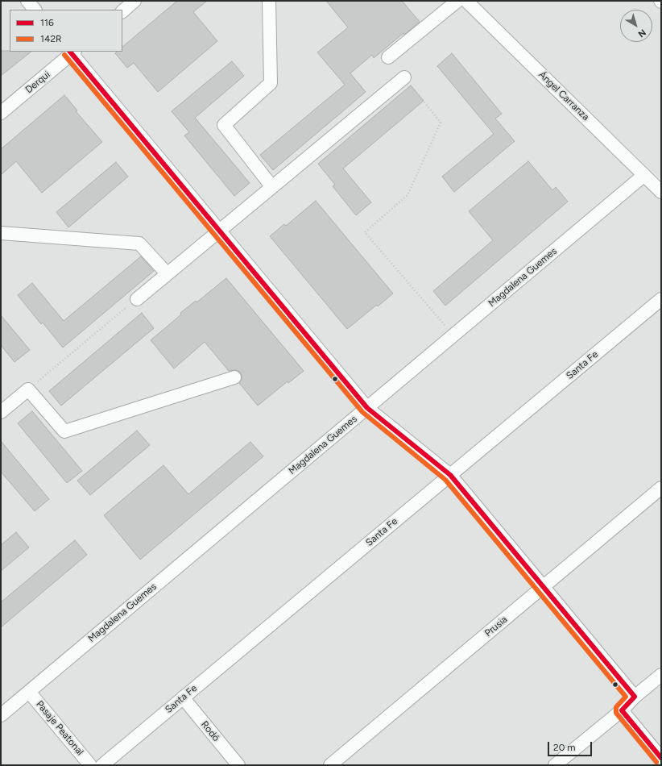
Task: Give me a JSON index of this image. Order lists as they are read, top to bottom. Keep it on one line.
{"streets":{"street":["Derqui","Ángel Carranza","Magdalena Guemes","Santa Fe","Prusia","Pasaje Peatonal","Rodó"]},"crossings":[["Ángel Carranza","Magdalena Guemes"],["Magdalena Guemes","Pasaje Peatonal"],["Santa Fe","Rodó"]],"lines":["transit line 116","transit line 142R"],"legend":["116","142R"],"scale_bar":"20 m","north":"bottom right"}
